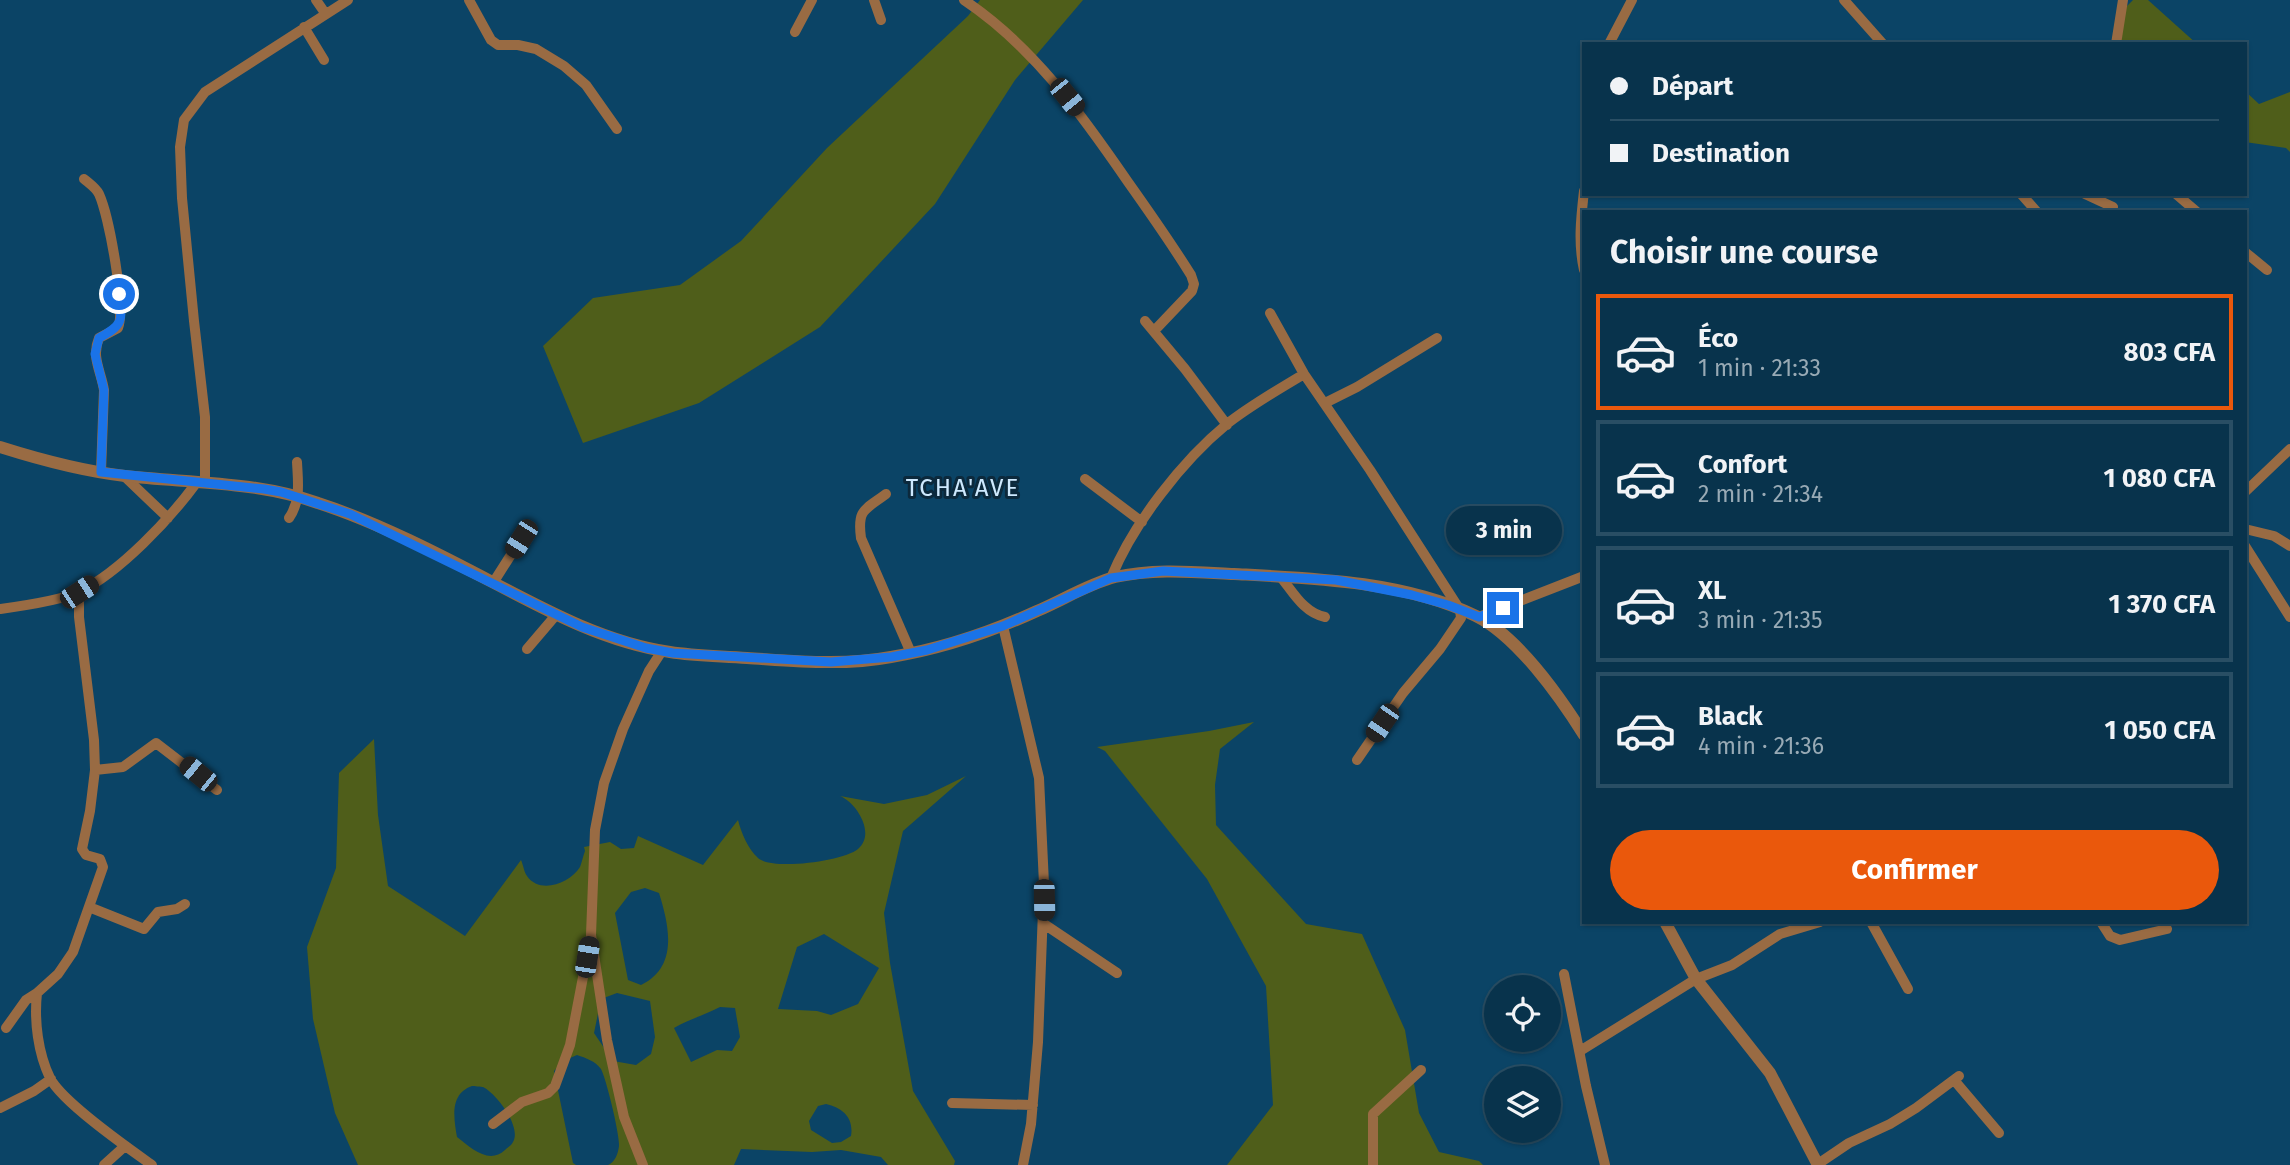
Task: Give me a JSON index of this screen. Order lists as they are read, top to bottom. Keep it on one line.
{"districts":["TCHA'AVE"],"page":{"banner":["Départ","Destination"],"heading":"Choisir une course","list":[{"name":"Éco","note":"1 min · 21:33","value":"803 CFA"},{"name":"Confort","note":"2 min · 21:34","value":"1 080 CFA"},{"name":"XL","note":"3 min · 21:35","value":"1 370 CFA"},{"name":"Black","note":"4 min · 21:36","value":"1 050 CFA"}],"bubble":"3 min","buttons":"Confirmer"}}
